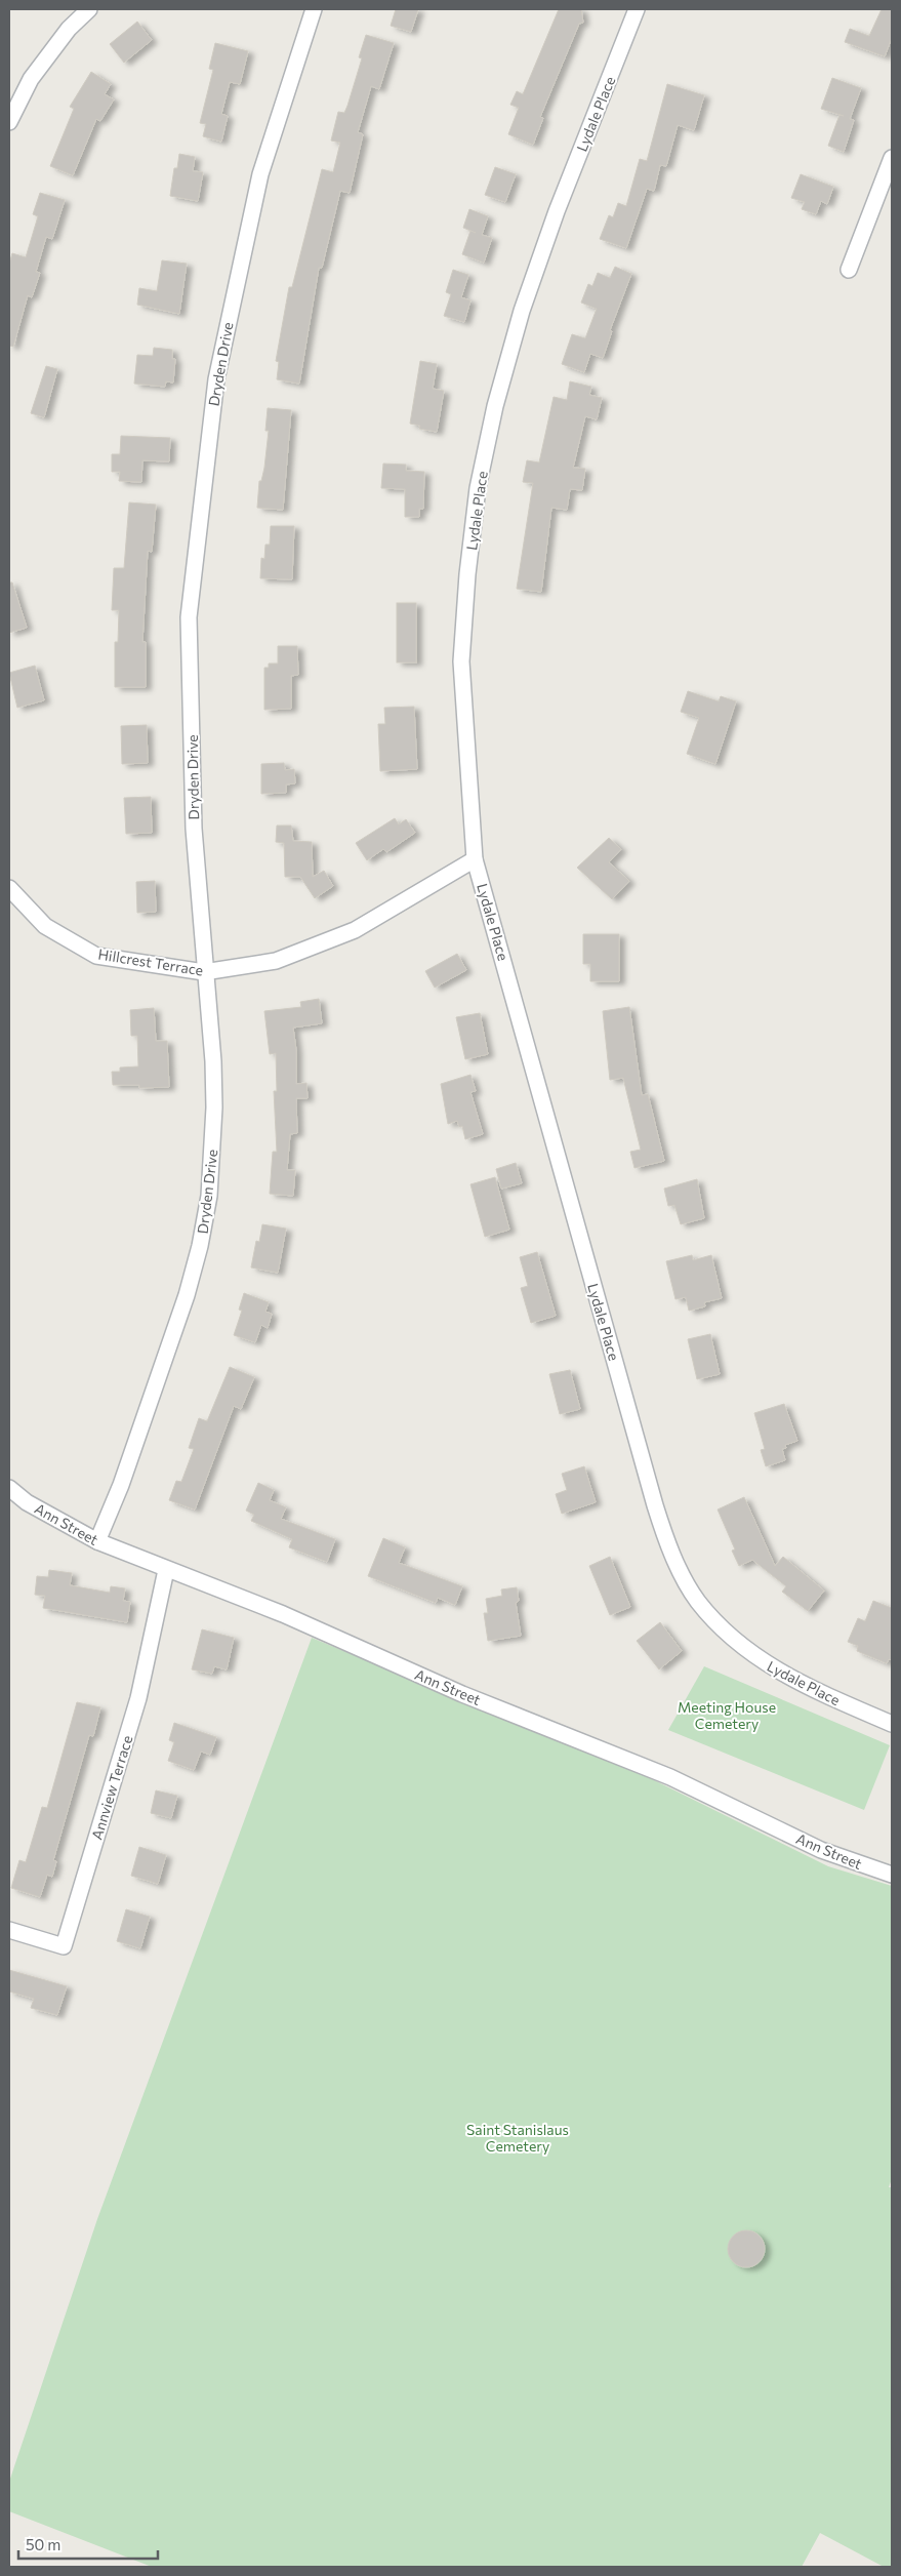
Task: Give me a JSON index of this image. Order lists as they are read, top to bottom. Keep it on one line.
{"streets":{"street":["Lydale Place","Dryden Drive","Hillcrest Terrace","Ann Street","Annview Terrace"]},"crossings":[["Lydale Place","Hillcrest Terrace"],["Dryden Drive","Hillcrest Terrace"],["Dryden Drive","Ann Street"],["Ann Street","Annview Terrace"]],"parks":["Meeting House Cemetery","Saint Stanislaus Cemetery"],"scale_bar":"50 m"}
